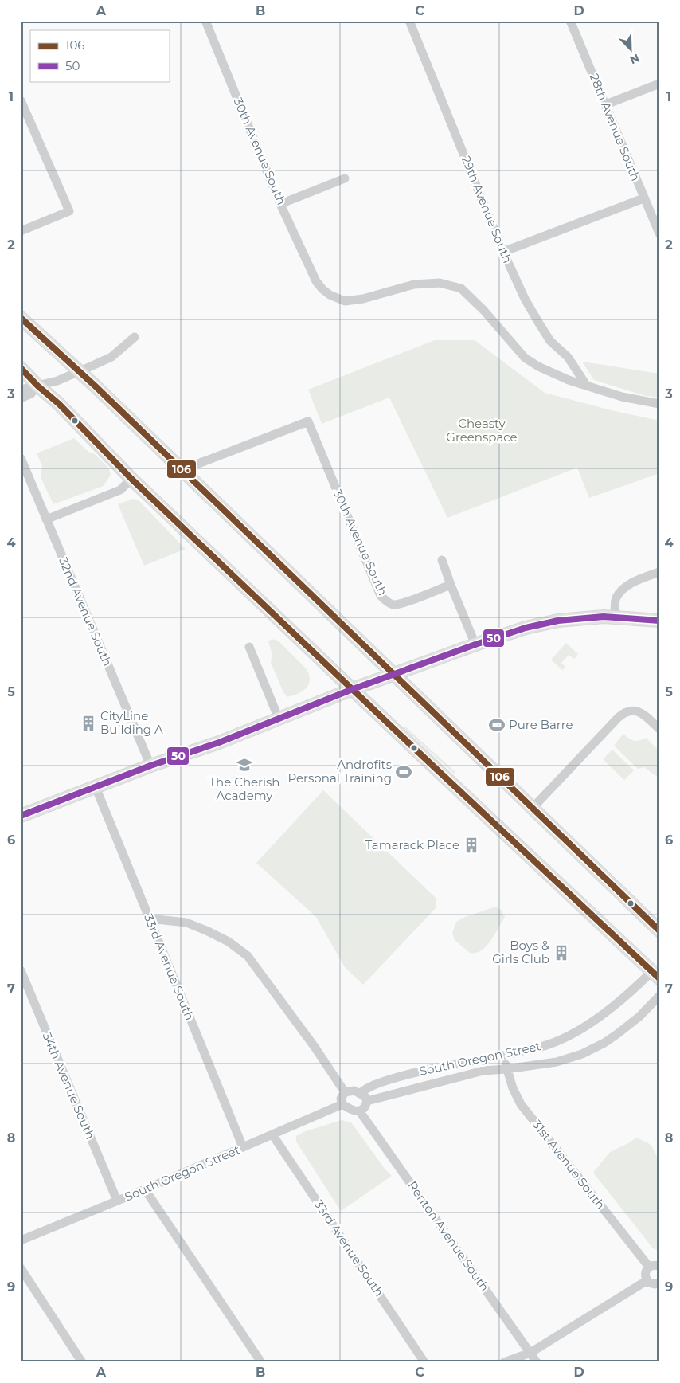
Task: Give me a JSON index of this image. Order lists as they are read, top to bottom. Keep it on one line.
{"streets":{"street":["28th Avenue South","30th Avenue South","29th Avenue South","32nd Avenue South","33rd Avenue South","South Oregon Street","34th Avenue South","31st Avenue South","Renton Avenue South"]},"crossings":[["30th Avenue South","29th Avenue South"],["33rd Avenue South","South Oregon Street"],["South Oregon Street","34th Avenue South"],["South Oregon Street","31st Avenue South"],["South Oregon Street","Renton Avenue South"]],"parks":["Cheasty Greenspace"],"places":{"building":["CityLine Building A","Tamarack Place","Boys & Girls Club"],"sports":["Pure Barre","Androfits Personal Training"],"school or university":["The Cherish Academy"]},"lines":["transit line 106","transit line 50"],"legend":["106","50"],"north":"bottom right","grid":{"columns":["A","B","C","D"],"rows":["1","2","3","4","5","6","7","8","9"]}}
